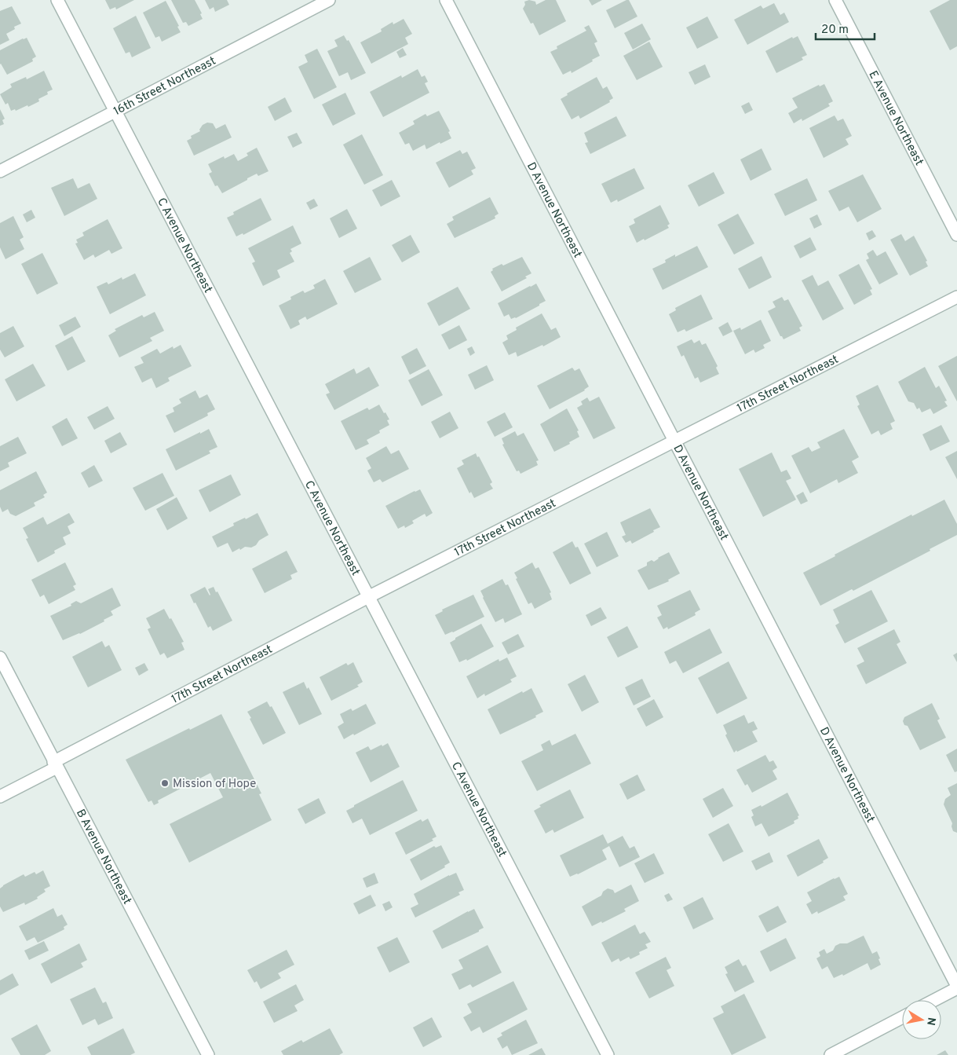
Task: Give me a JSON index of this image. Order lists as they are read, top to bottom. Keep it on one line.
{"streets":{"street":["16th Street Northeast","E Avenue Northeast","D Avenue Northeast","C Avenue Northeast","17th Street Northeast","B Avenue Northeast"]},"crossings":[["16th Street Northeast","C Avenue Northeast"],["D Avenue Northeast","17th Street Northeast"],["C Avenue Northeast","17th Street Northeast"],["17th Street Northeast","B Avenue Northeast"]],"places":["Mission of Hope"],"scale_bar":"20 m","north":"right"}
